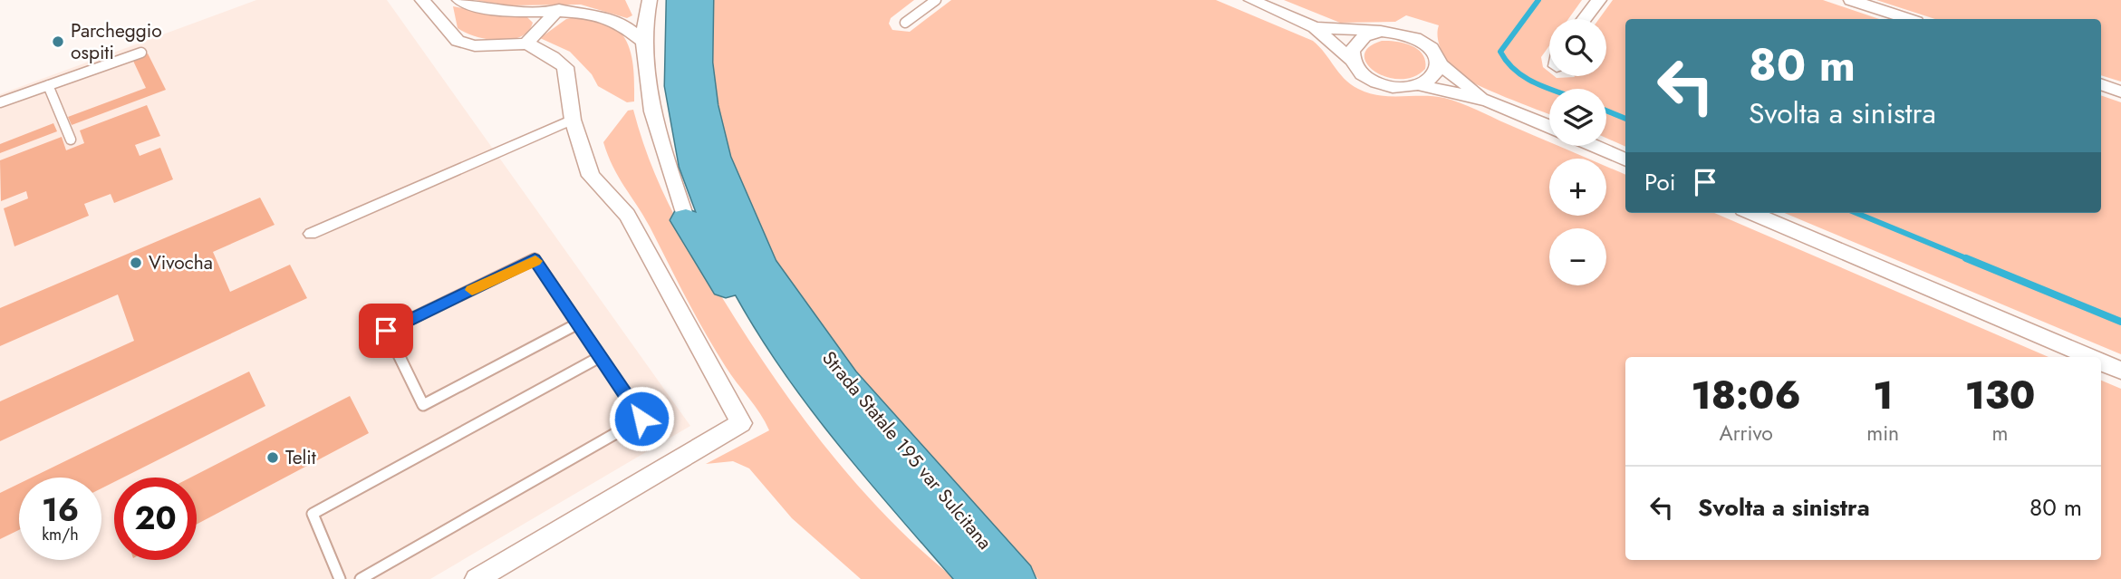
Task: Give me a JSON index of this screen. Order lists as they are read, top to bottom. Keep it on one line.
{"streets":{"highway":["Strada Statale 195 var Sulcitana"]},"places":["Parcheggio ospiti","Vivocha","Telit"],"page":{"map_buttons":["+","−"],"turn":["80 m","Svolta a sinistra"],"then":"Poi","eta":["18:06","Arrivo","1","min","130","m"],"list":[{"name":"Svolta a sinistra","value":"80 m"}],"speed":"16 km/h","limit":"20"}}
